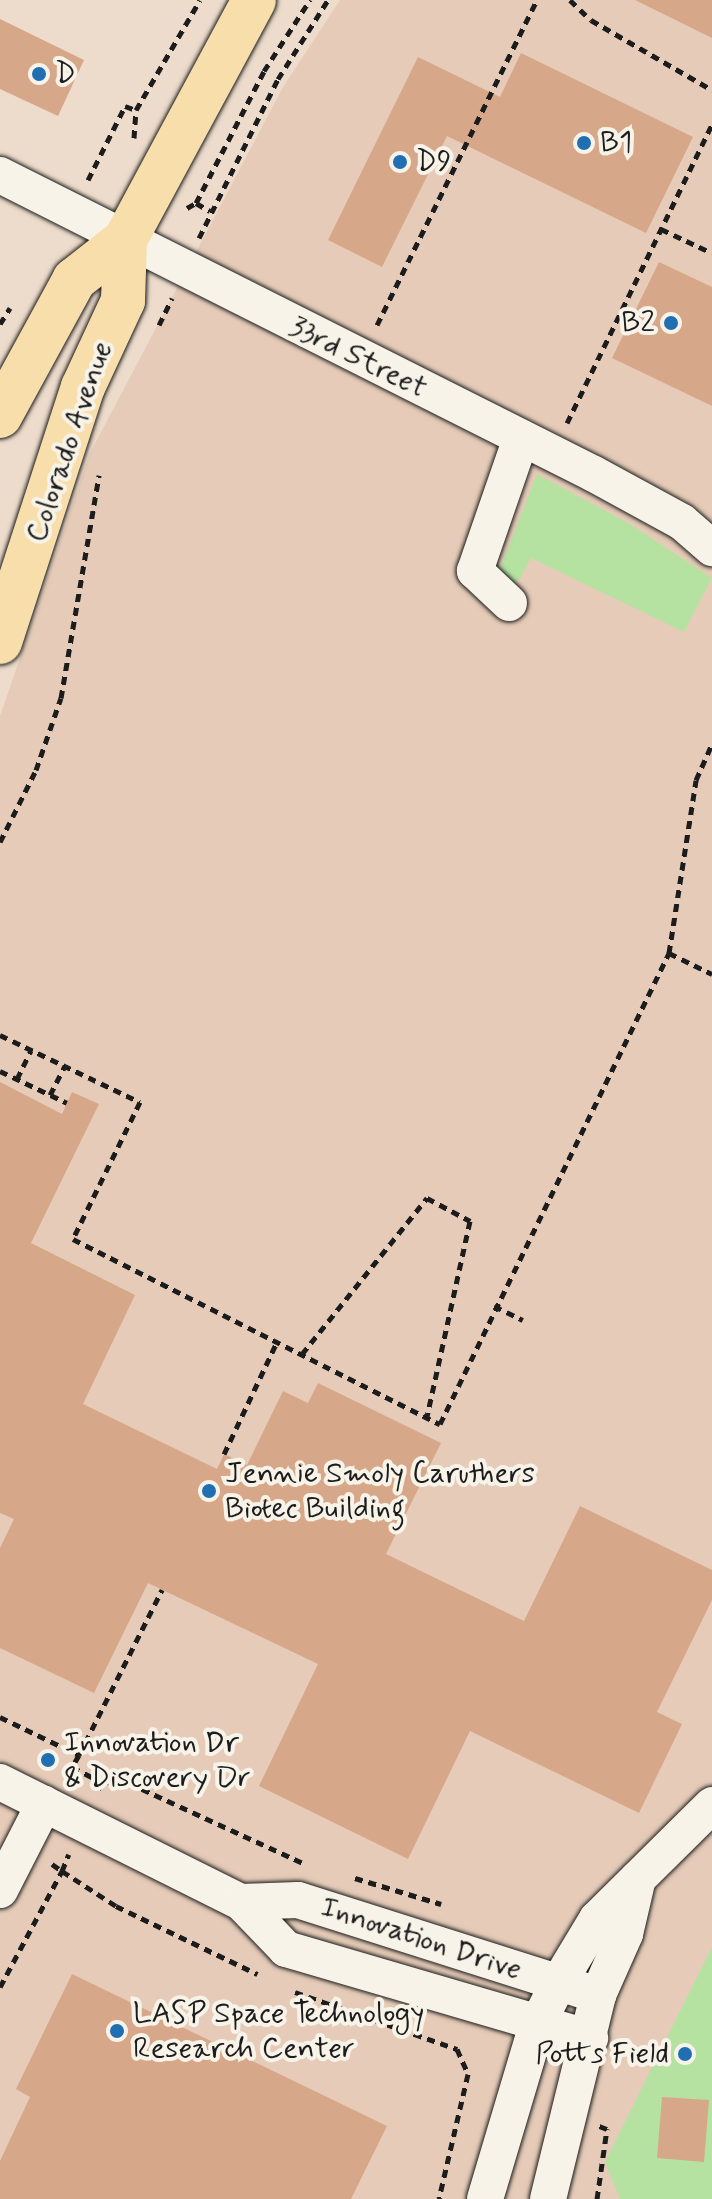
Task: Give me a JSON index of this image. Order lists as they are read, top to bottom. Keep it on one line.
{"streets":{"main road":["Colorado Avenue"],"street":["33rd Street","Innovation Drive"]},"crossings":[["33rd Street","Colorado Avenue"]],"places":["D","B1","D9","B2","Jennie Smoly Caruthers Biotec Building","Innovation Dr & Discovery Dr","LASP Space Technology Research Center","Potts Field"]}
